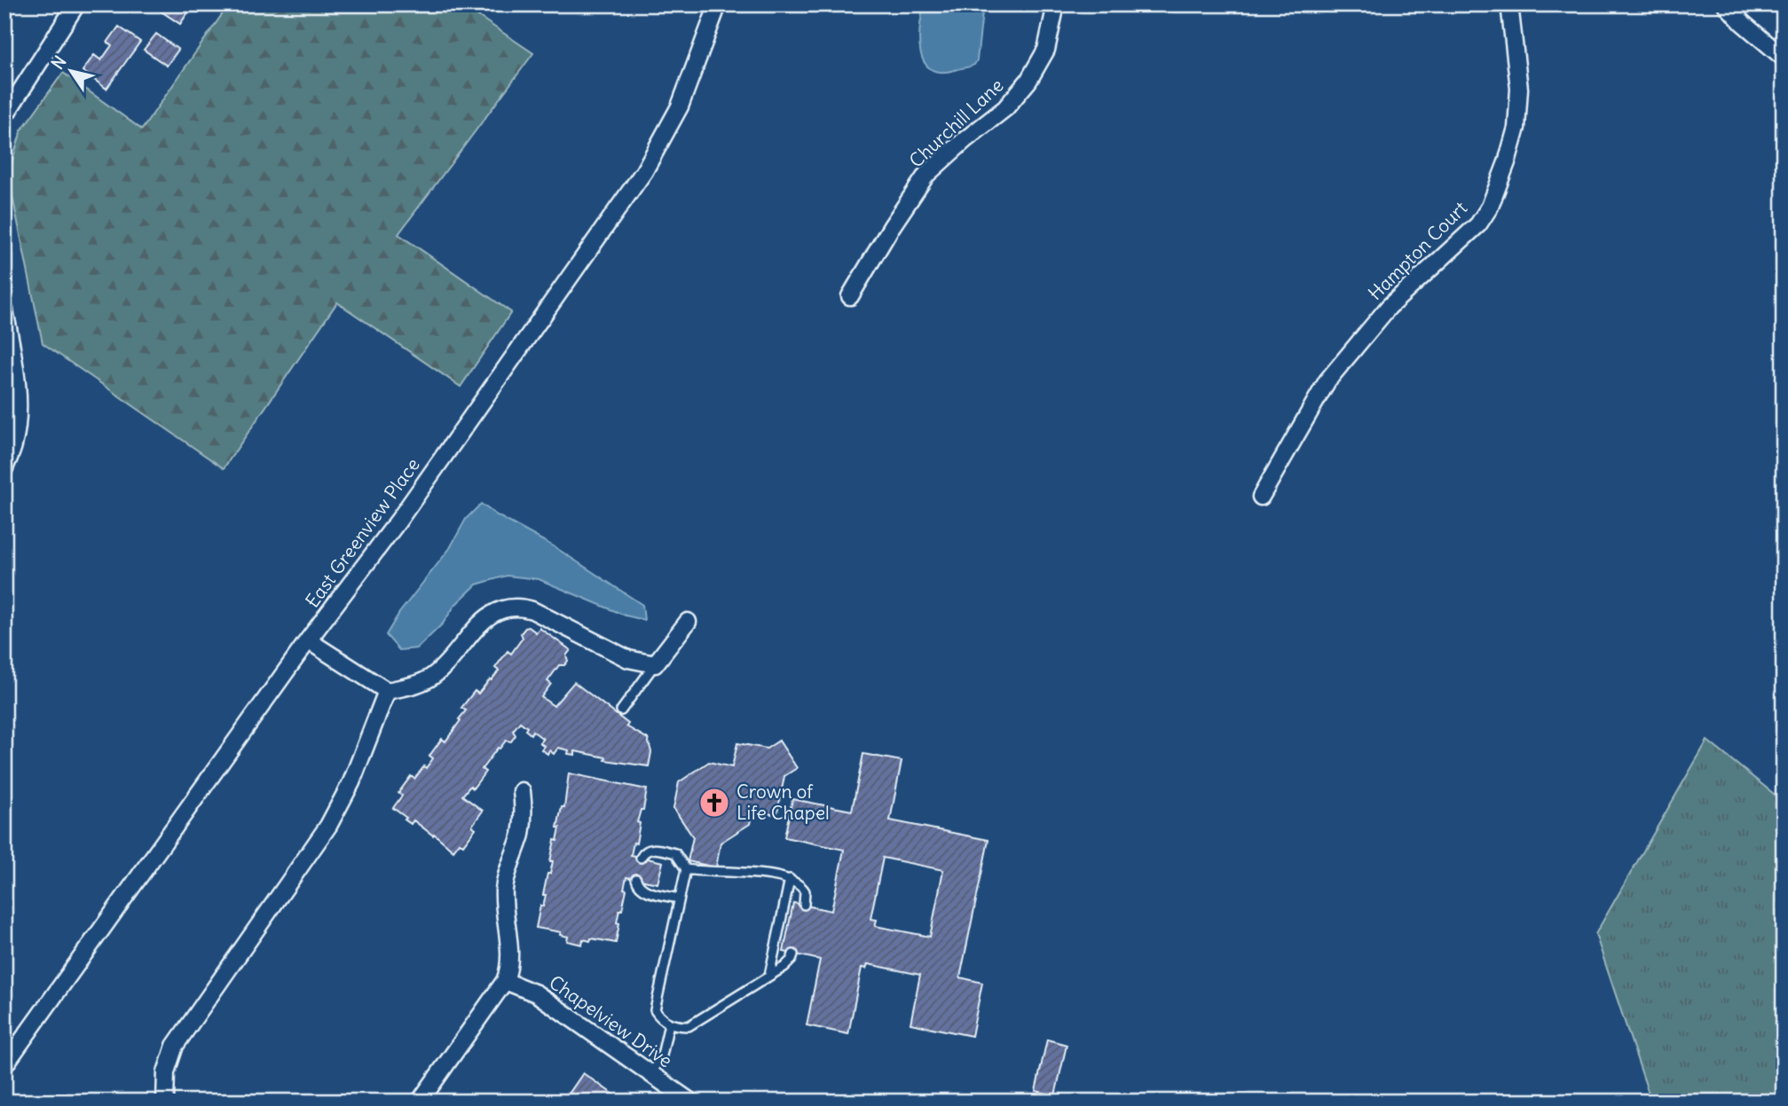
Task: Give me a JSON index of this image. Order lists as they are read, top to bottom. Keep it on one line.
{"streets":{"street":["Churchill Lane","Hampton Court","East Greenview Place","Chapelview Drive"]},"places":{"church":["Crown of Life Chapel"]},"north":"top left"}
